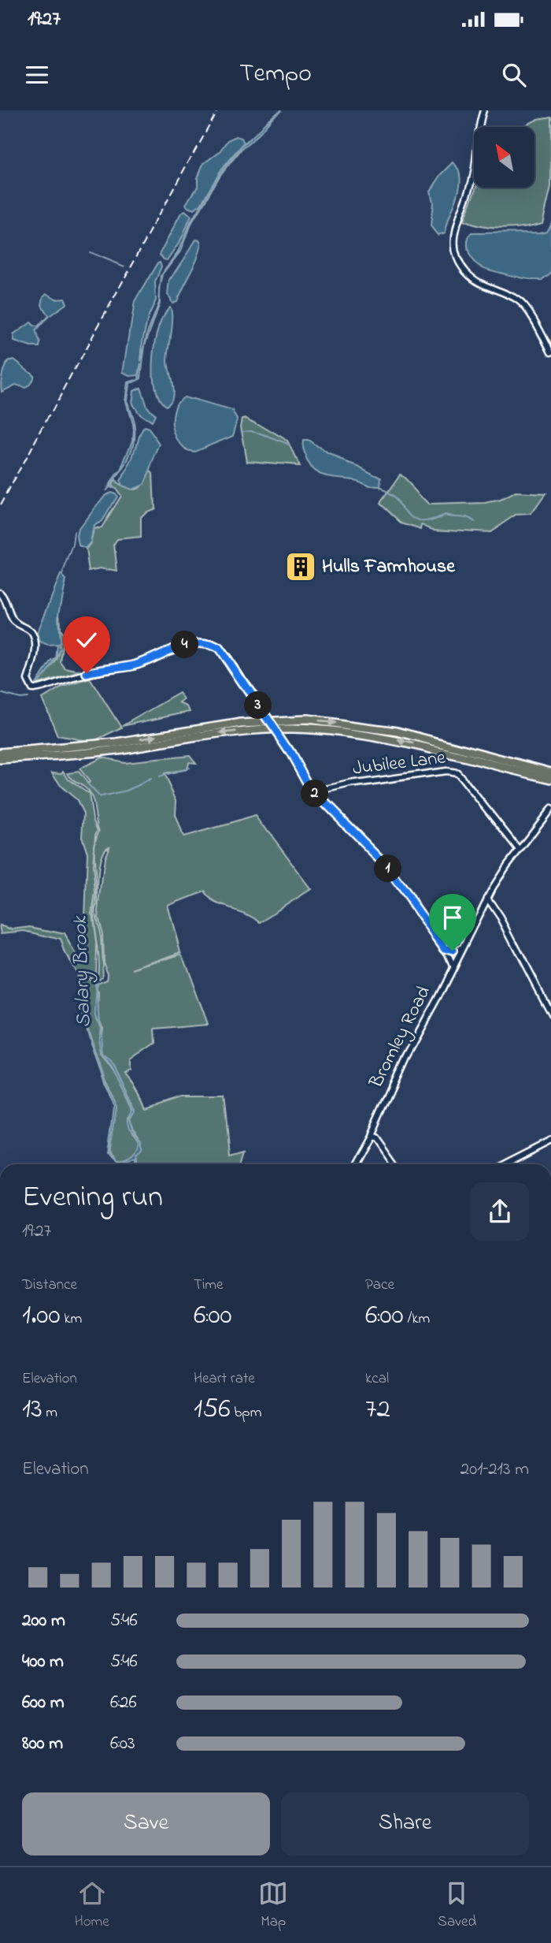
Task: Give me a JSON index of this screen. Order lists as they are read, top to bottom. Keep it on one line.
{"streets":{"street":["Jubilee Lane","Bromley Road"]},"crossings":[["Jubilee Lane","Bromley Road"]],"water":["Salary Brook"],"places":{"building":["Hulls Farmhouse"]},"north":"top left","page":{"status":"19:27","header":"Tempo","pins":["4","3","2","1"],"heading":["Evening run","19:27"],"stats":[["Distance","1.00 km"],["Time","6:00"],["Pace","6:00 /km"],["Elevation","13 m"],["Heart rate","156 bpm"],["kcal","72"]],"chart":["Elevation","201–213 m"],"list":[{"name":"200 m","note":"5:46"},{"name":"400 m","note":"5:46"},{"name":"600 m","note":"6:26"},{"name":"800 m","note":"6:03"}],"buttons":["Save","Share"],"tabs":["Home","Map","Saved"]}}
